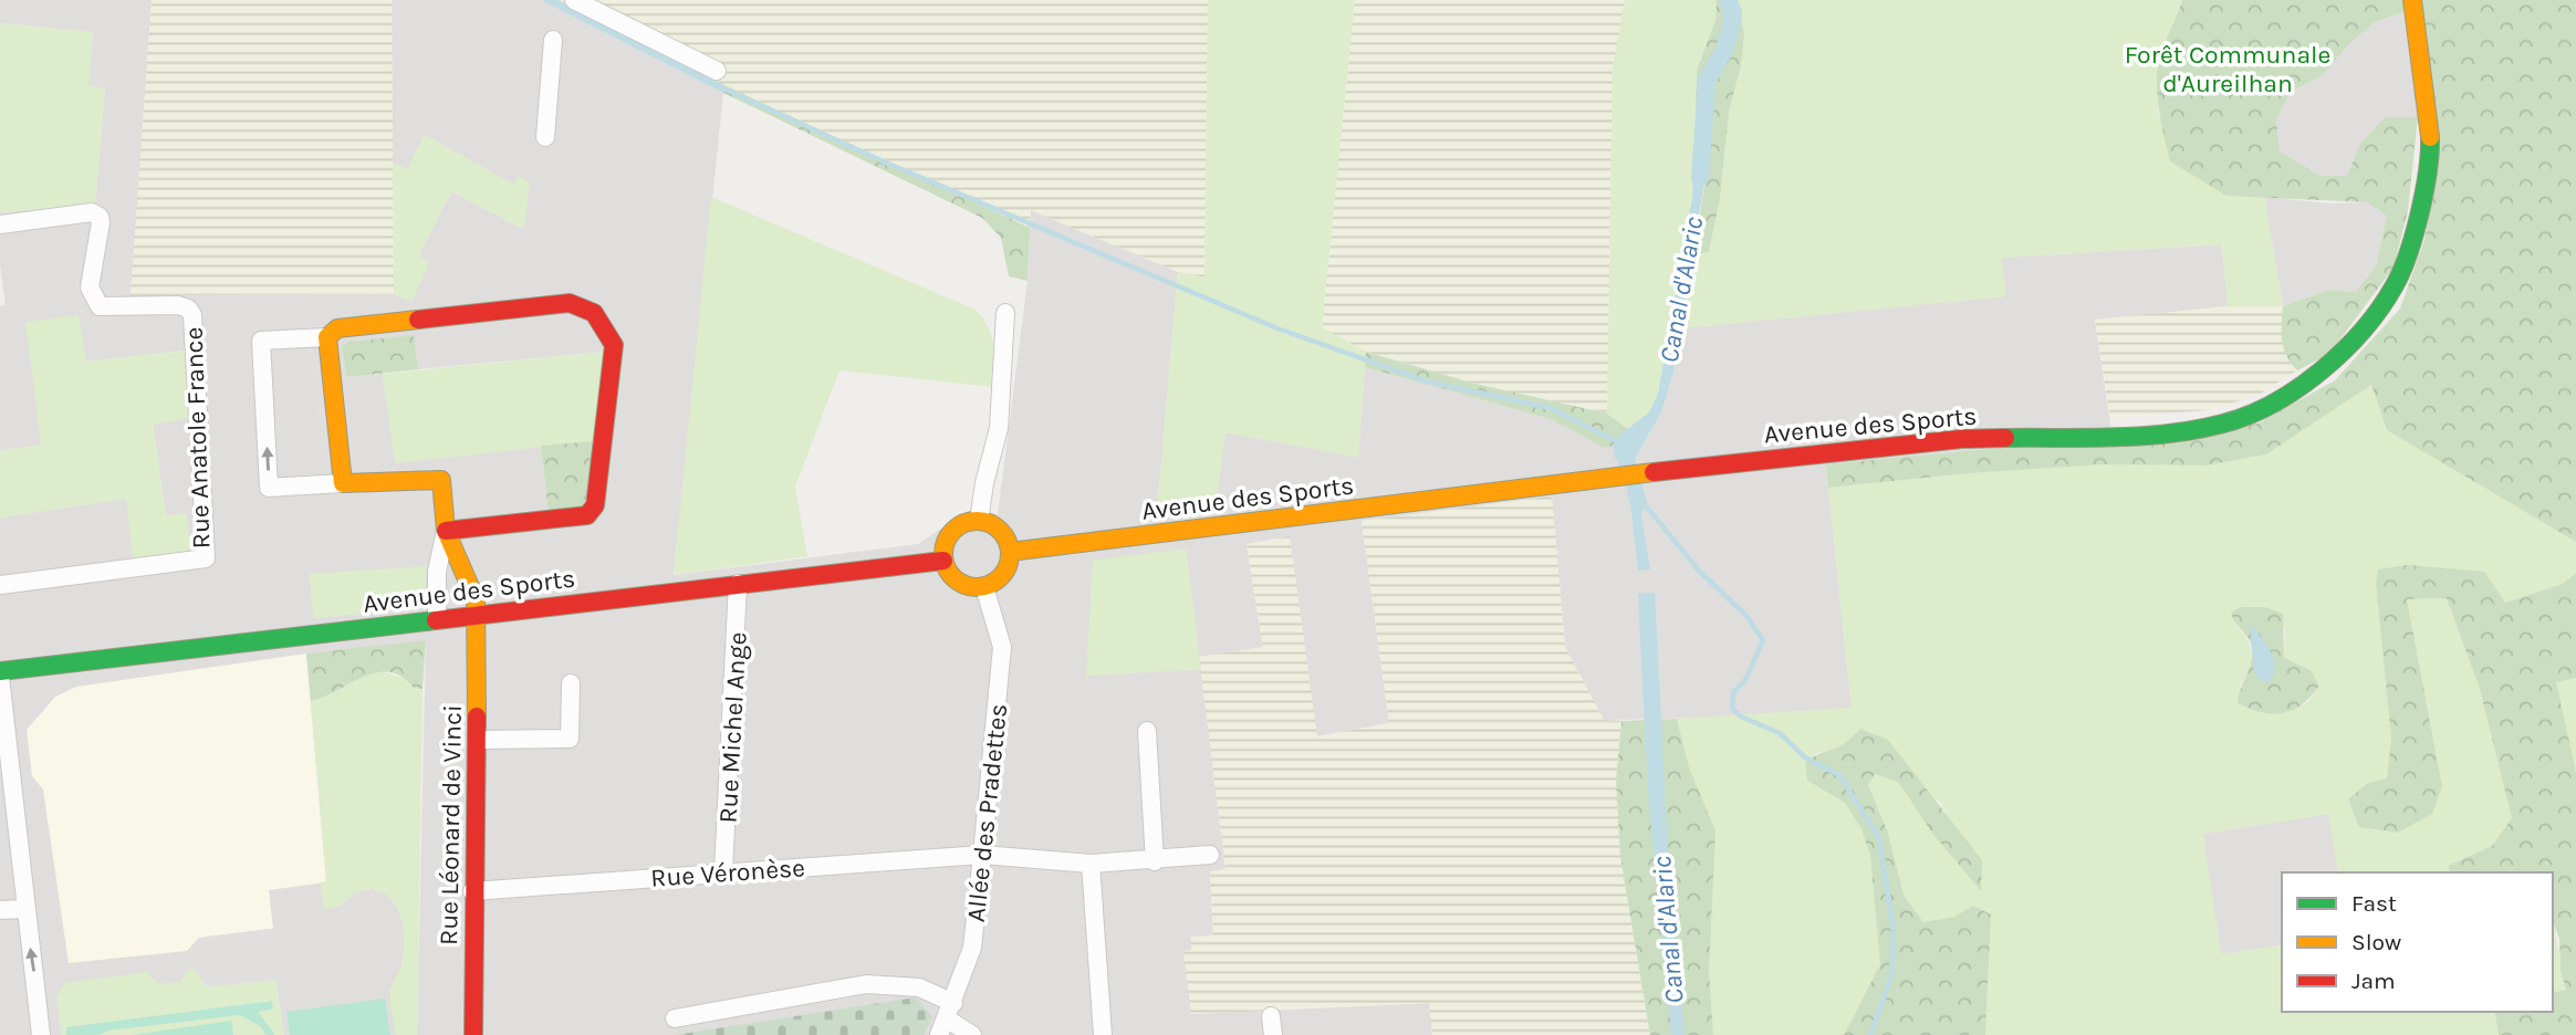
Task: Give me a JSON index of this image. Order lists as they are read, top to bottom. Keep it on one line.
{"streets":{"main road":["Avenue des Sports","Rue Léonard de Vinci"],"street":["Rue Anatole France","Rue Michel Ange","Allée des Pradettes","Rue Véronèse"]},"crossings":[["Avenue des Sports","Rue Michel Ange"],["Avenue des Sports","Allée des Pradettes"],["Avenue des Sports","Rue Léonard de Vinci"],["Rue Michel Ange","Rue Véronèse"],["Allée des Pradettes","Rue Véronèse"],["Rue Léonard de Vinci","Rue Véronèse"]],"water":["Canal d'Alaric"],"parks":["Forêt Communale d'Aureilhan"],"legend":["Fast","Slow","Jam"]}
